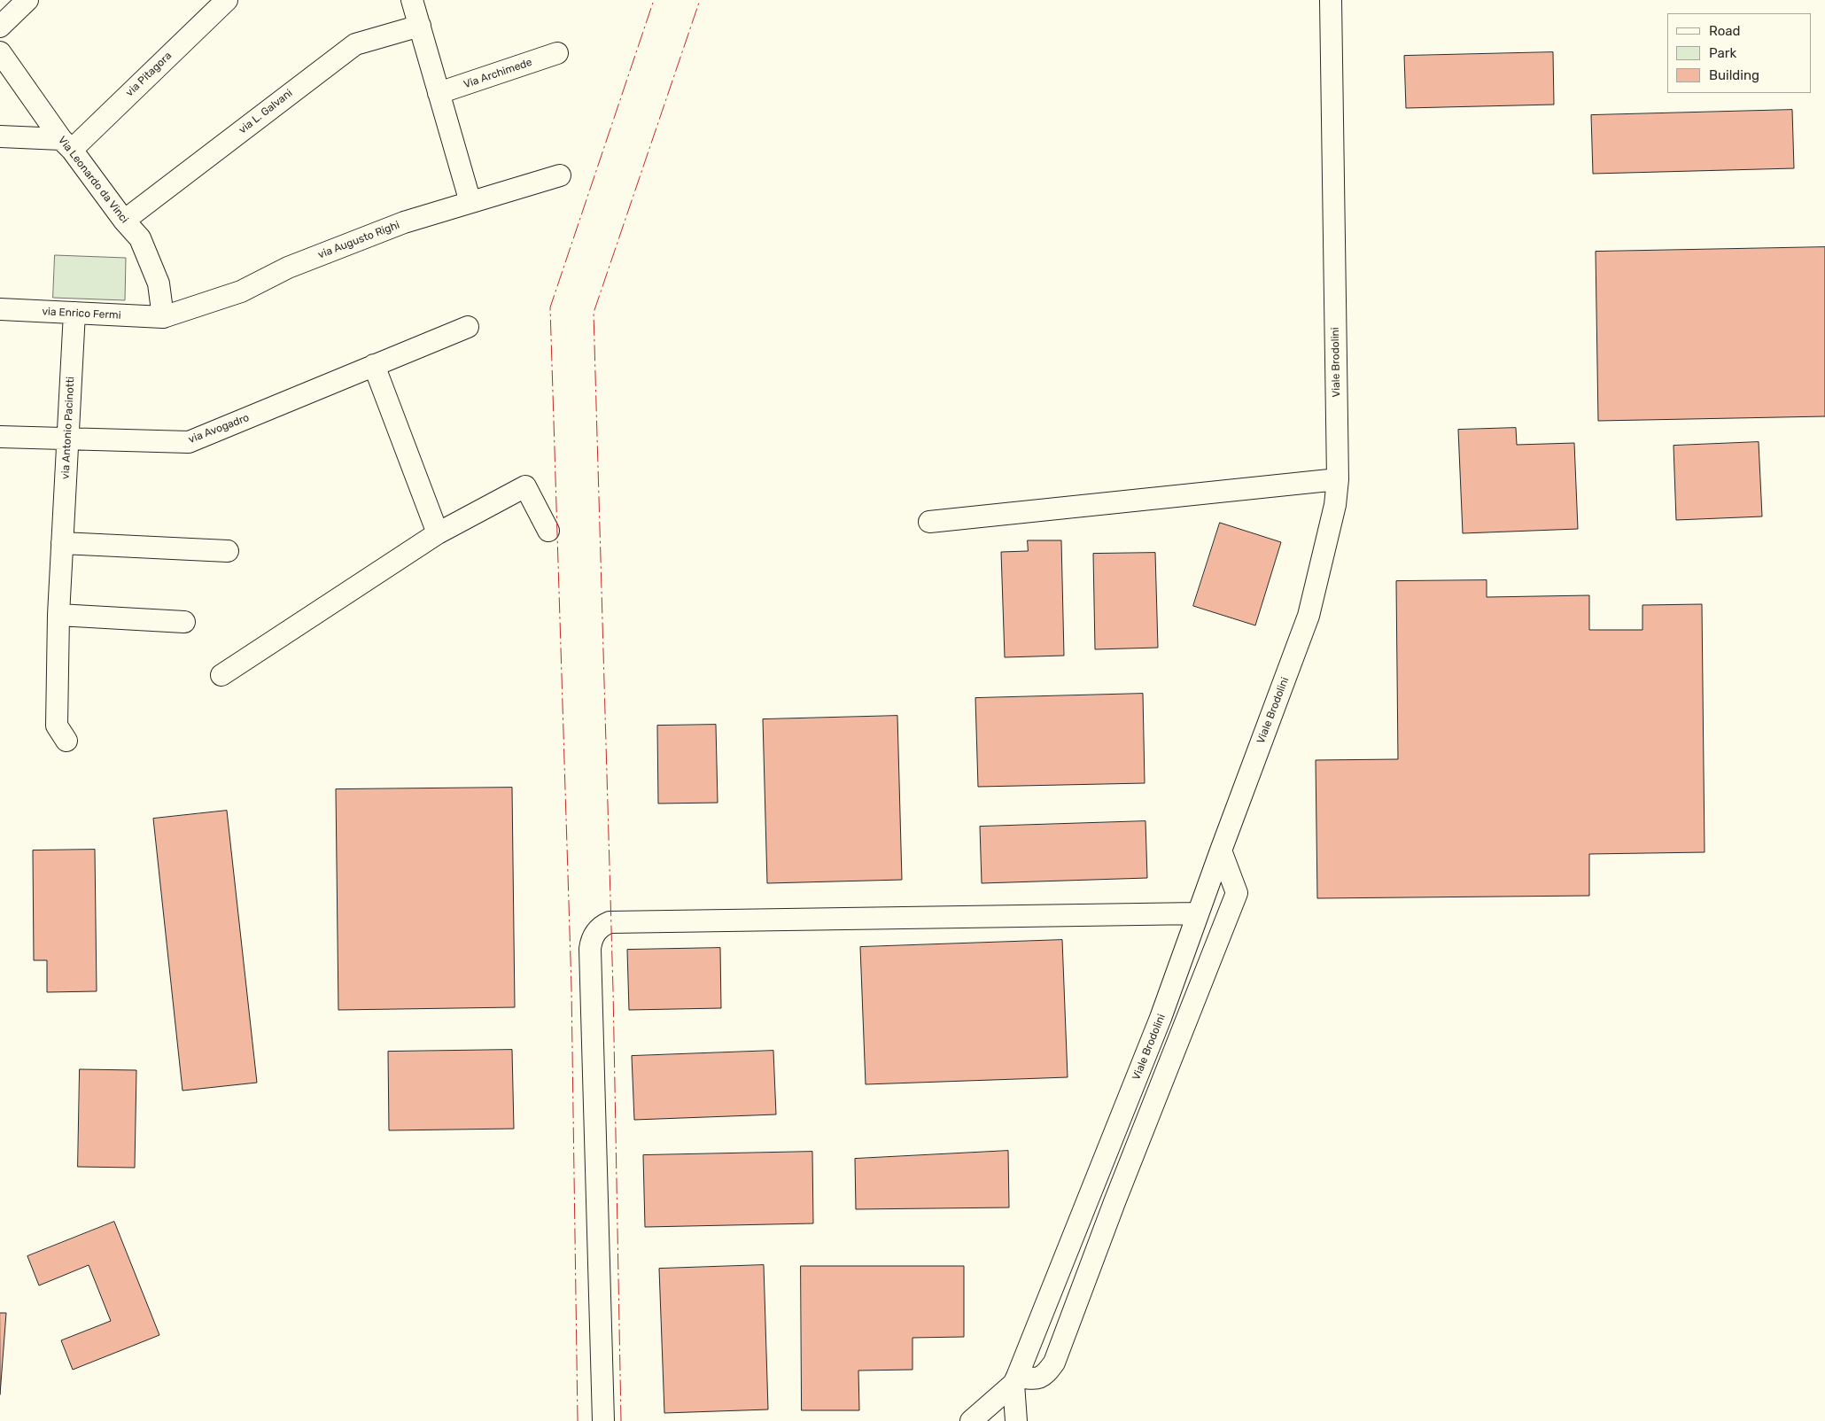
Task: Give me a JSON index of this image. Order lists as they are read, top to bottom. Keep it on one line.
{"streets":{"street":["Via Archimede","via Pitagora","via L. Galvani","Via Leonardo da Vinci","via Augusto Righi","via Enrico Fermi","Viale Brodolini","via Antonio Pacinotti","via Avogadro"]},"crossings":[["via Pitagora","Via Leonardo da Vinci"],["via L. Galvani","Via Leonardo da Vinci"],["Via Leonardo da Vinci","via Augusto Righi"],["Via Leonardo da Vinci","via Enrico Fermi"],["via Augusto Righi","via Enrico Fermi"],["via Enrico Fermi","via Antonio Pacinotti"],["via Antonio Pacinotti","via Avogadro"]],"legend":["Road","Park","Building"]}
